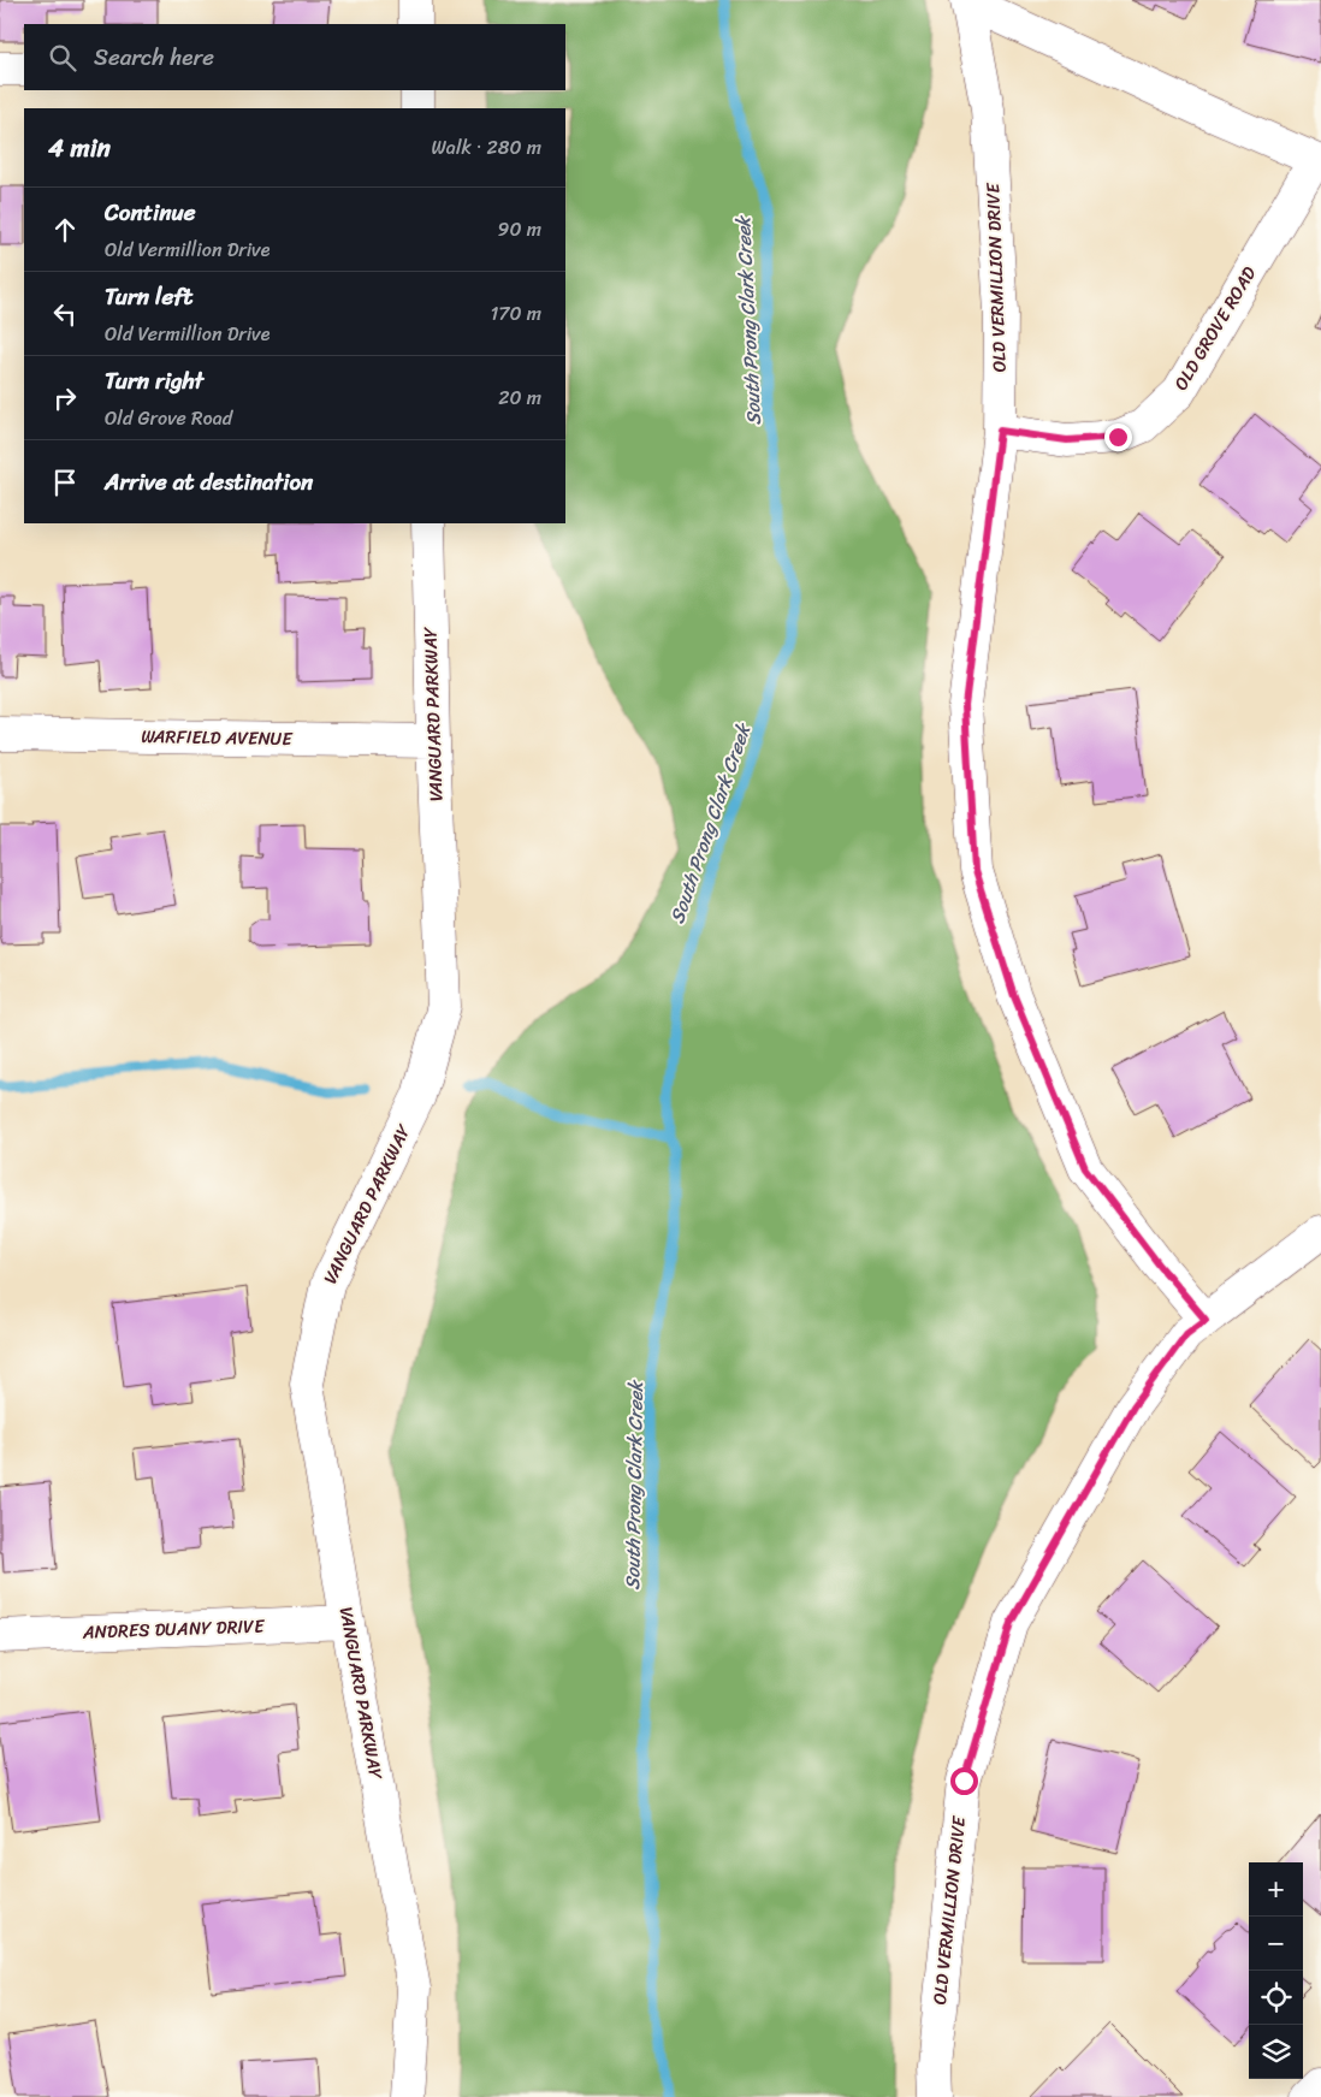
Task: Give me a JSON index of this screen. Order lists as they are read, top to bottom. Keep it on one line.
{"streets":{"street":["OLD VERMILLION DRIVE","OLD GROVE ROAD","VANGUARD PARKWAY","WARFIELD AVENUE","ANDRES DUANY DRIVE"]},"crossings":[["OLD VERMILLION DRIVE","OLD GROVE ROAD"],["VANGUARD PARKWAY","WARFIELD AVENUE"],["VANGUARD PARKWAY","ANDRES DUANY DRIVE"]],"water":["South Prong Clark Creek"],"page":{"search":"Search here","heading":["4 min","Walk · 280 m"],"list":[["Continue","Old Vermillion Drive","90 m"],["Turn left","Old Vermillion Drive","170 m"],["Turn right","Old Grove Road","20 m"],"Arrive at destination"],"map_buttons":["+","−"]}}
